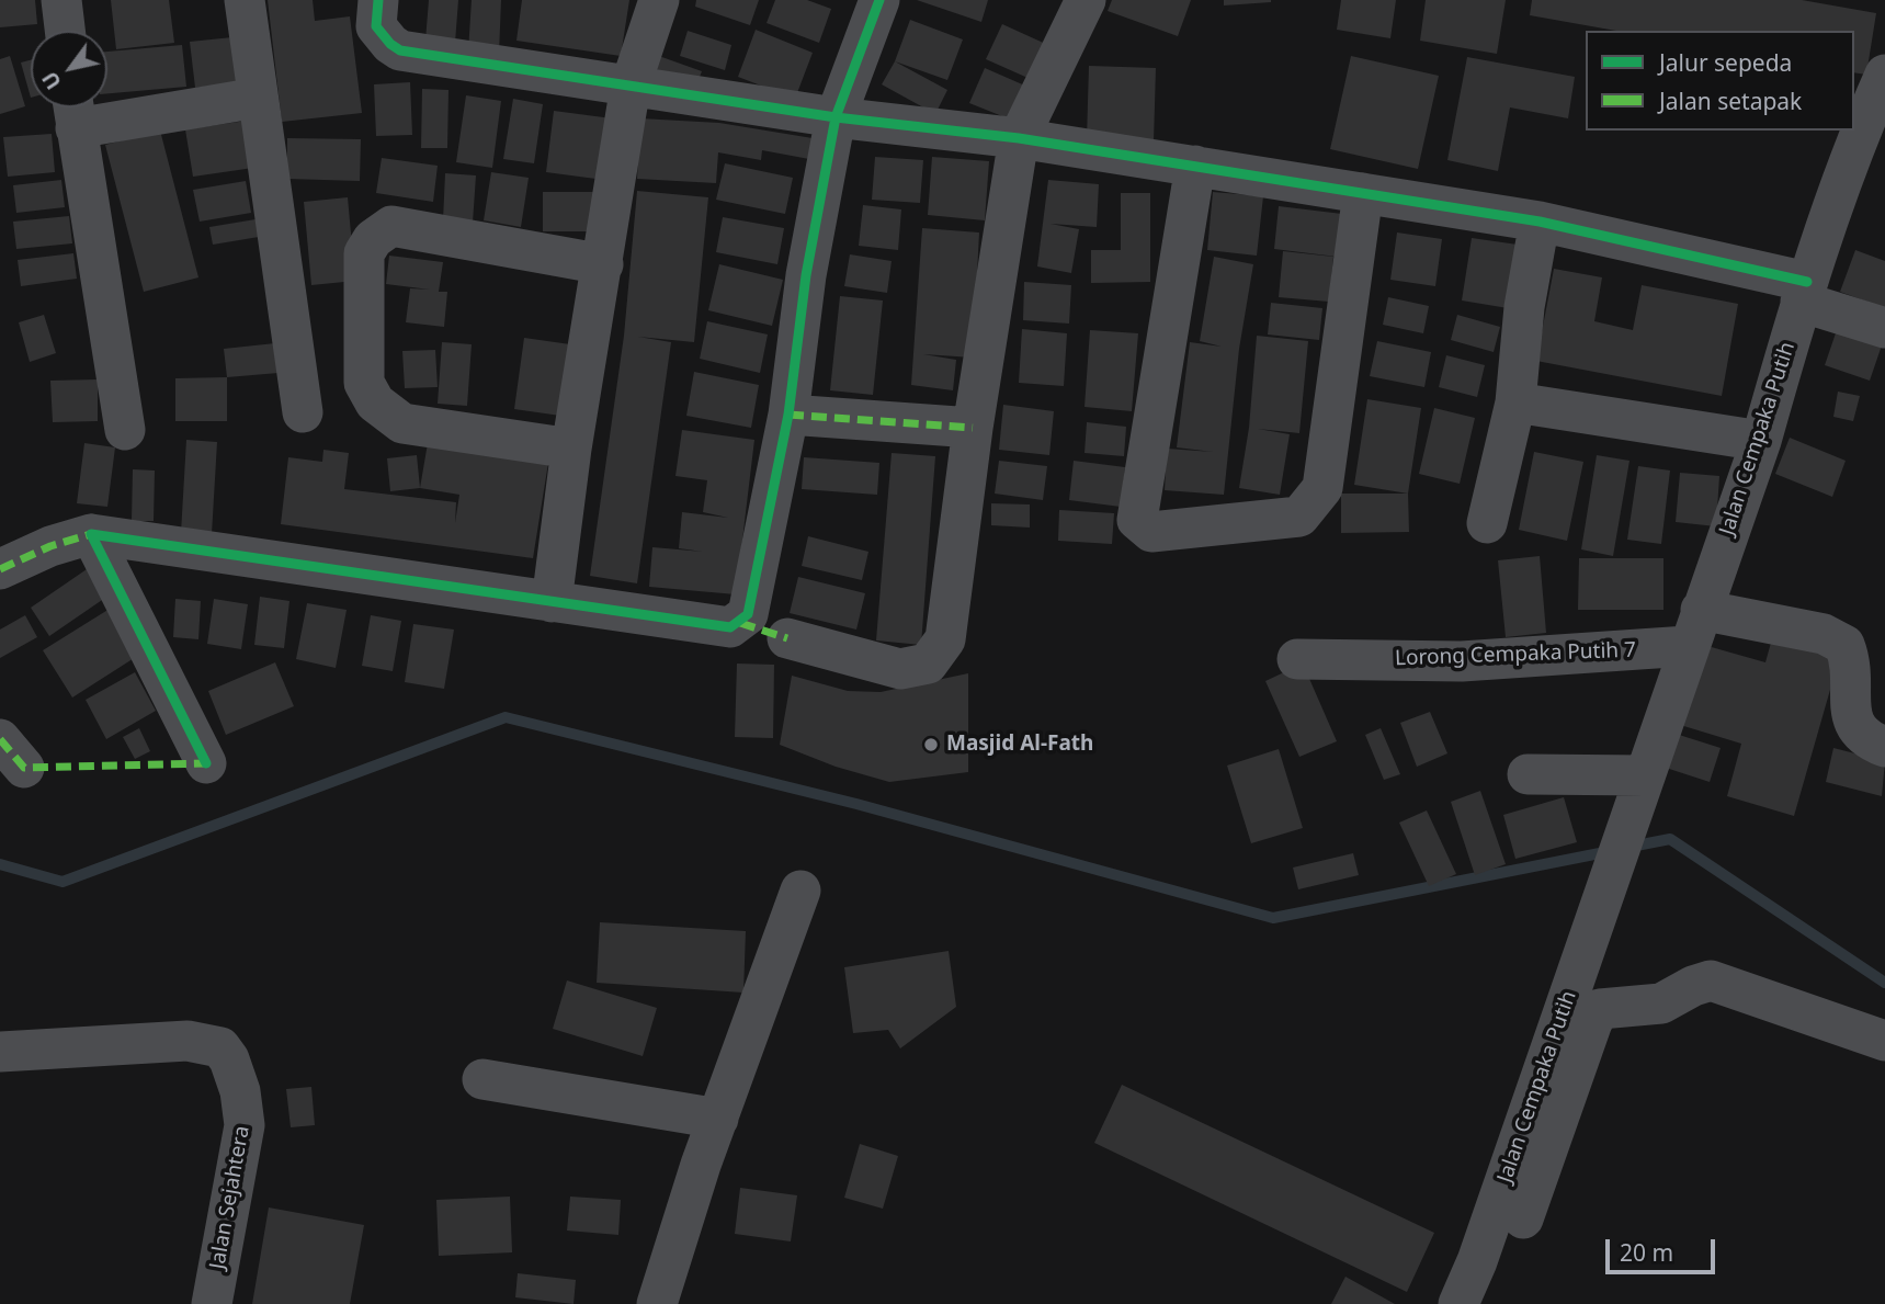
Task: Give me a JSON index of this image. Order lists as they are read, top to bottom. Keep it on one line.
{"streets":{"street":["Jalan Cempaka Putih","Lorong Cempaka Putih 7","Jalan Sejahtera"]},"crossings":[["Jalan Cempaka Putih","Lorong Cempaka Putih 7"]],"places":["Masjid Al-Fath"],"legend":["Jalur sepeda","Jalan setapak"],"scale_bar":"20 m","north":"bottom left"}
